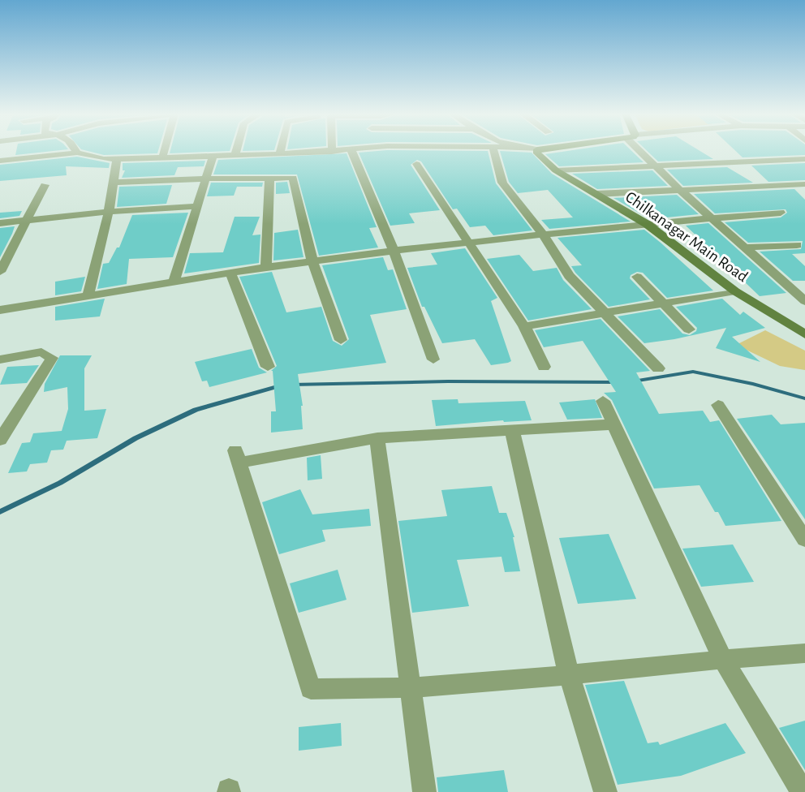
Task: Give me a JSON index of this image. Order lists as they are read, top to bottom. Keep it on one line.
{"streets":{"main road":["Chilkanagar Main Road"]}}
